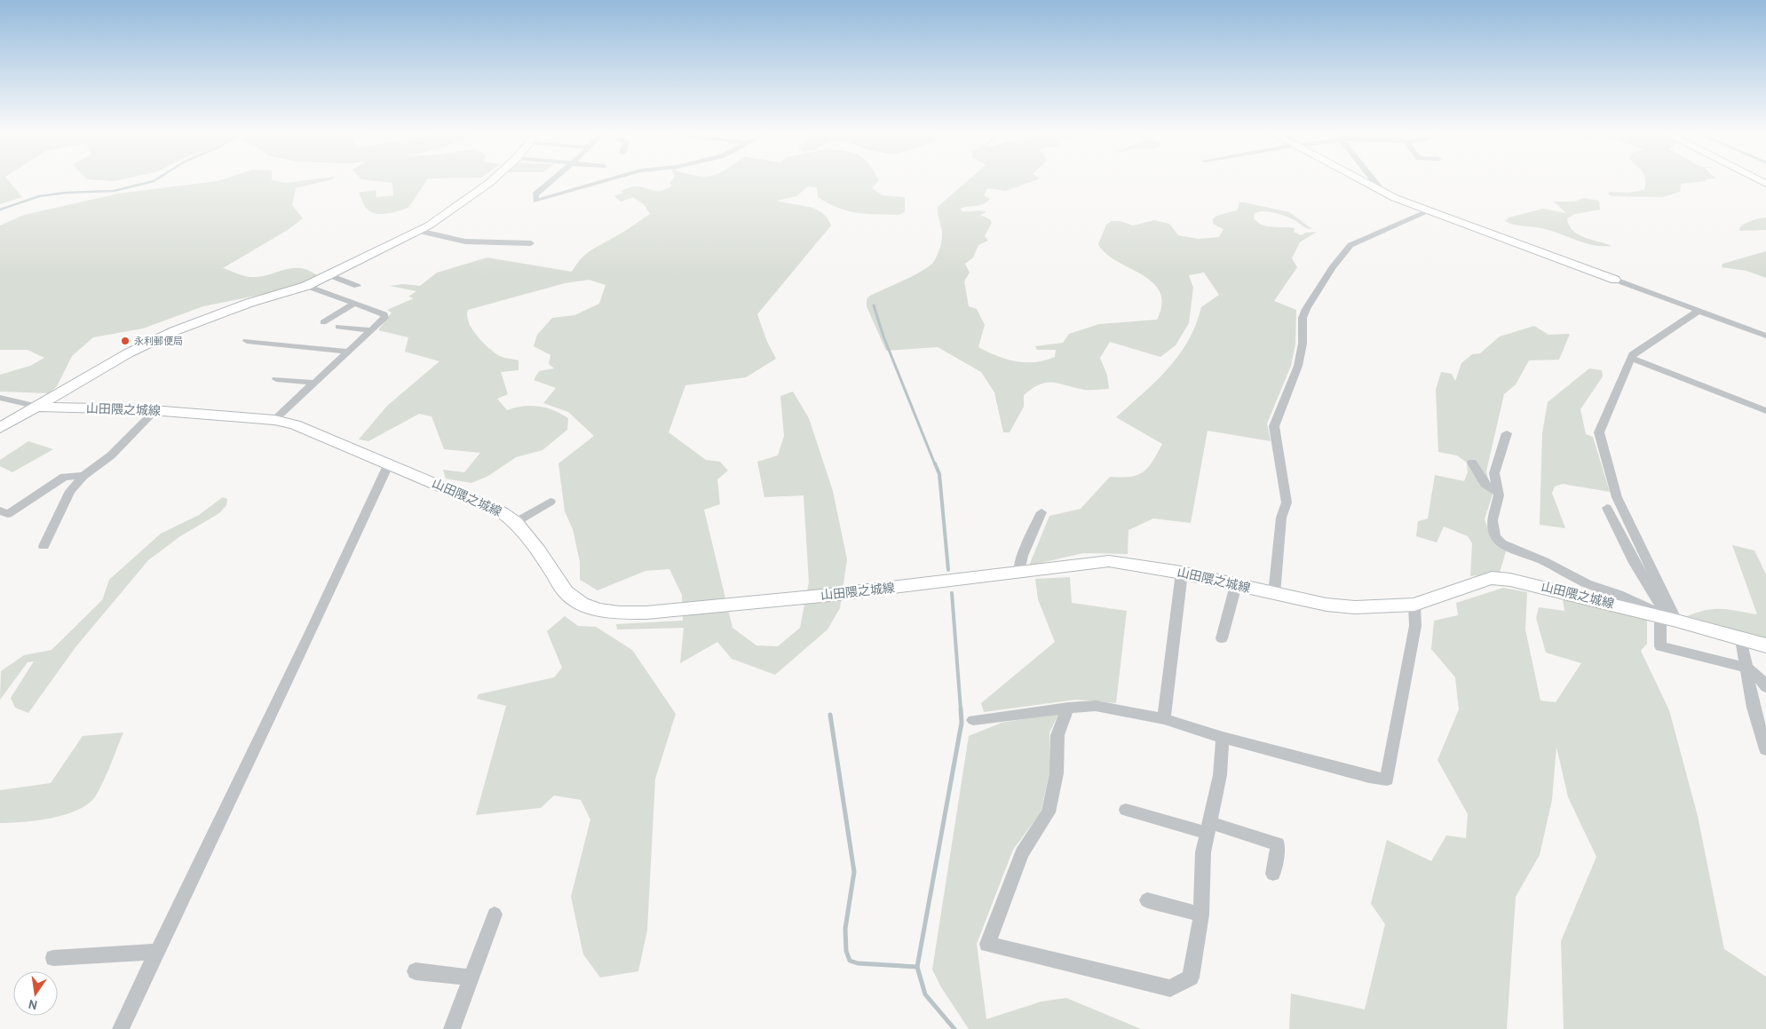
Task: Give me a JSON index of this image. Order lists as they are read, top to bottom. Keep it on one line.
{"streets":{"main road":["山田隈之城線"]},"places":["永利郵便局"],"north":"bottom"}
